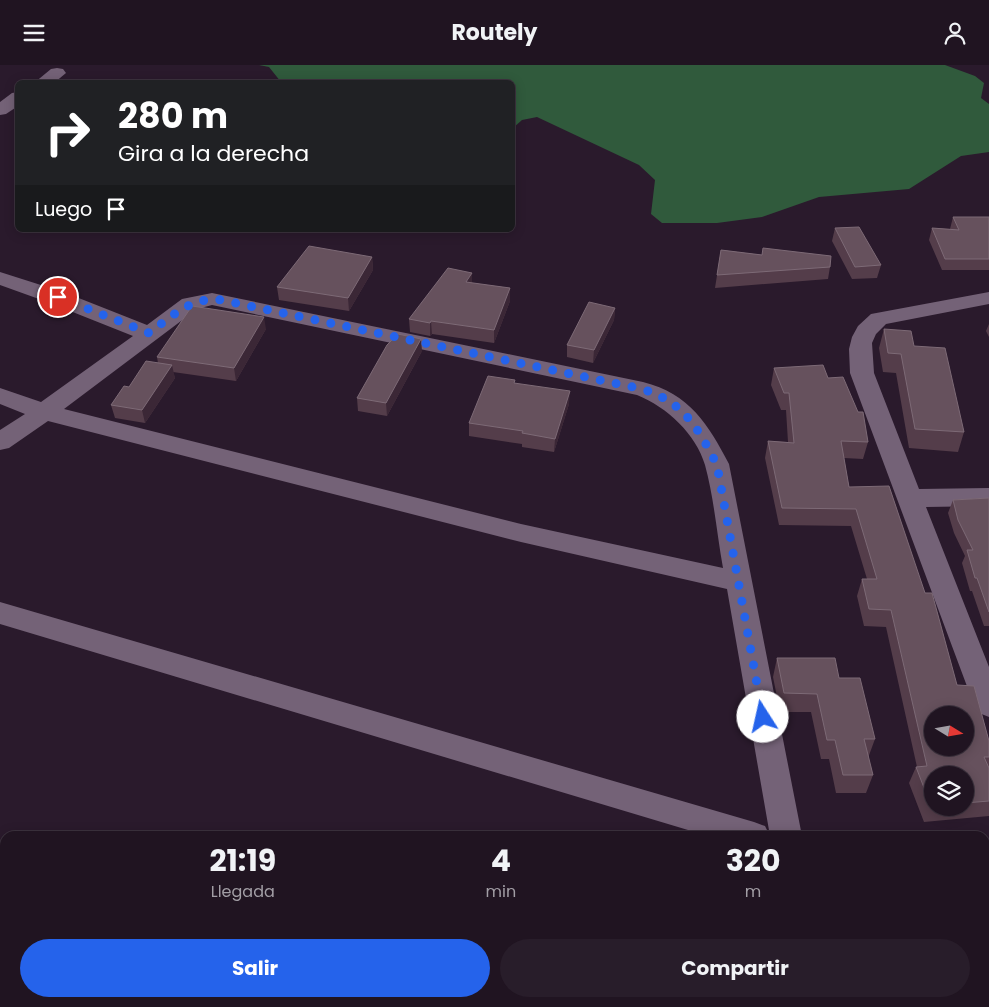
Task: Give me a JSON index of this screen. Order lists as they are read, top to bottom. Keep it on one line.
{"north":"right","page":{"header":"Routely","turn":["280 m","Gira a la derecha"],"then":"Luego","eta":["21:19","Llegada","4","min","320","m"],"buttons":["Salir","Compartir"]}}
